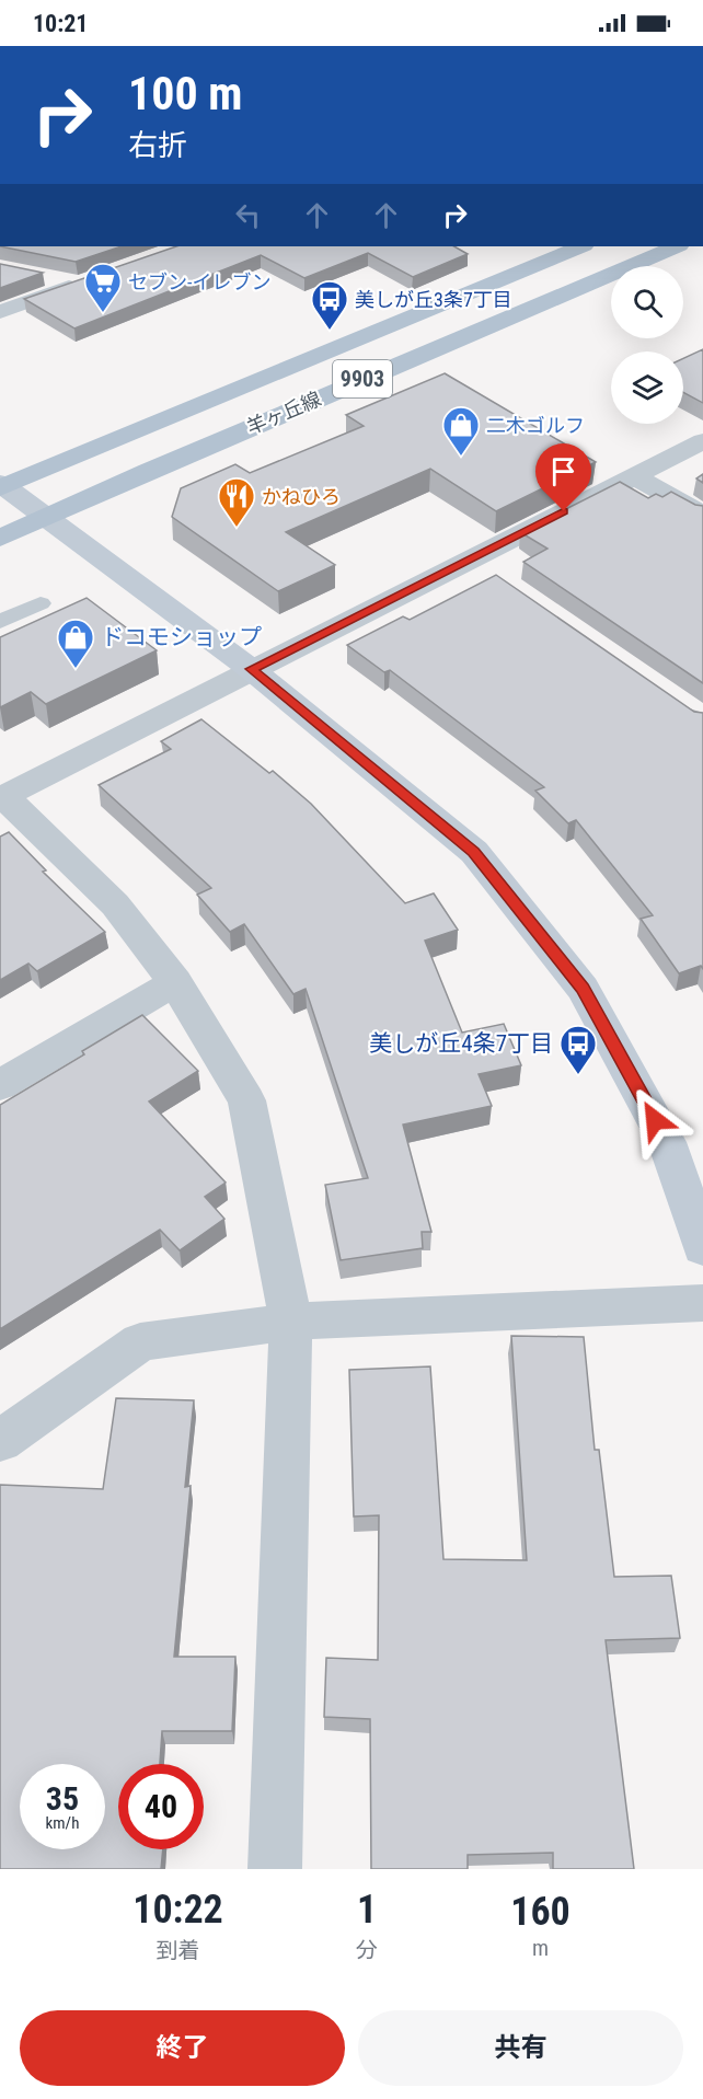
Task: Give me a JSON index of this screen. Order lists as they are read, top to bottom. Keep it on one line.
{"streets":{"main road":["9903","羊ヶ丘線"]},"places":{"supermarket":["セブン-イレブン"],"bus stop":["美しが丘3条7丁目","美しが丘4条7丁目"],"shop":["二木ゴルフ","ドコモショップ"],"restaurant":["かねひろ"]},"page":{"status":"10:21","turn":["100 m","右折"],"speed":"35 km/h","limit":"40","eta":["10:22","到着","1","分","160","m"],"buttons":["終了","共有"]}}
